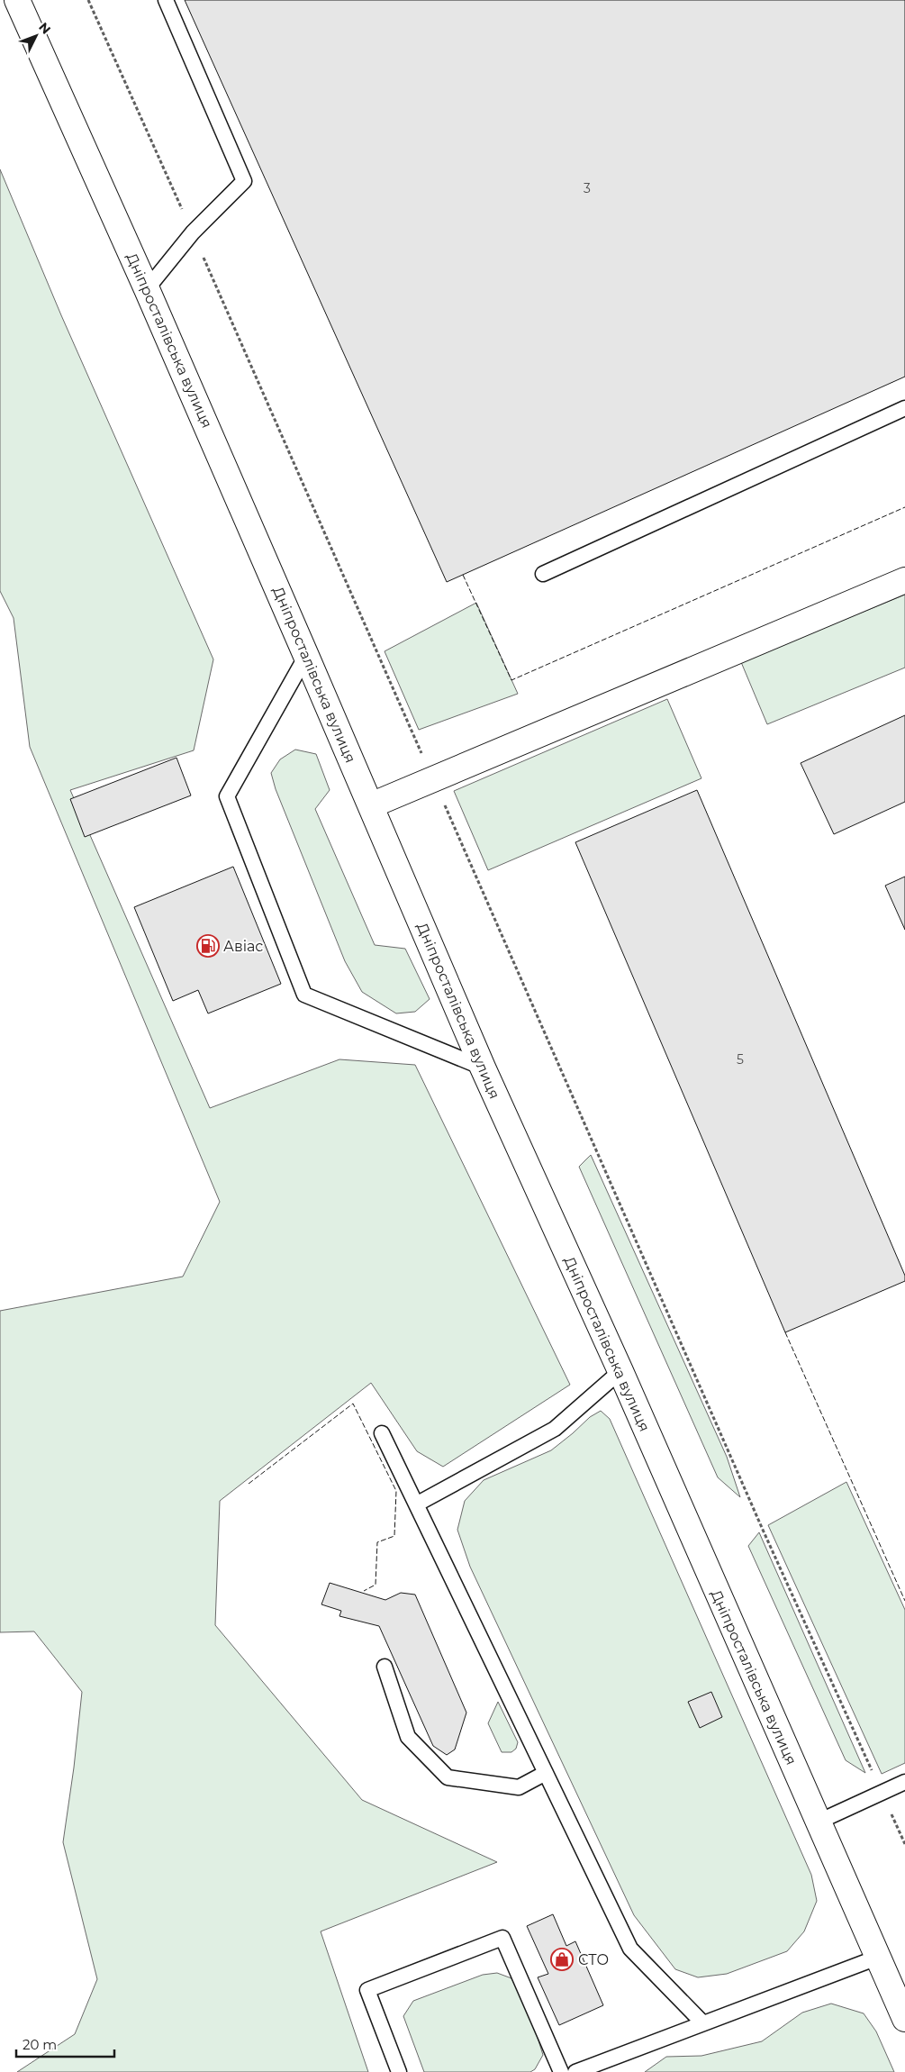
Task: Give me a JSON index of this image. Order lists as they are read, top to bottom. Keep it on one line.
{"streets":{"street":["Дніпросталівська вулиця"]},"places":{"fuel station":["Авіас"],"shop":["СТО"]},"house_numbers":["3","5"],"scale_bar":"20 m","north":"top right"}
